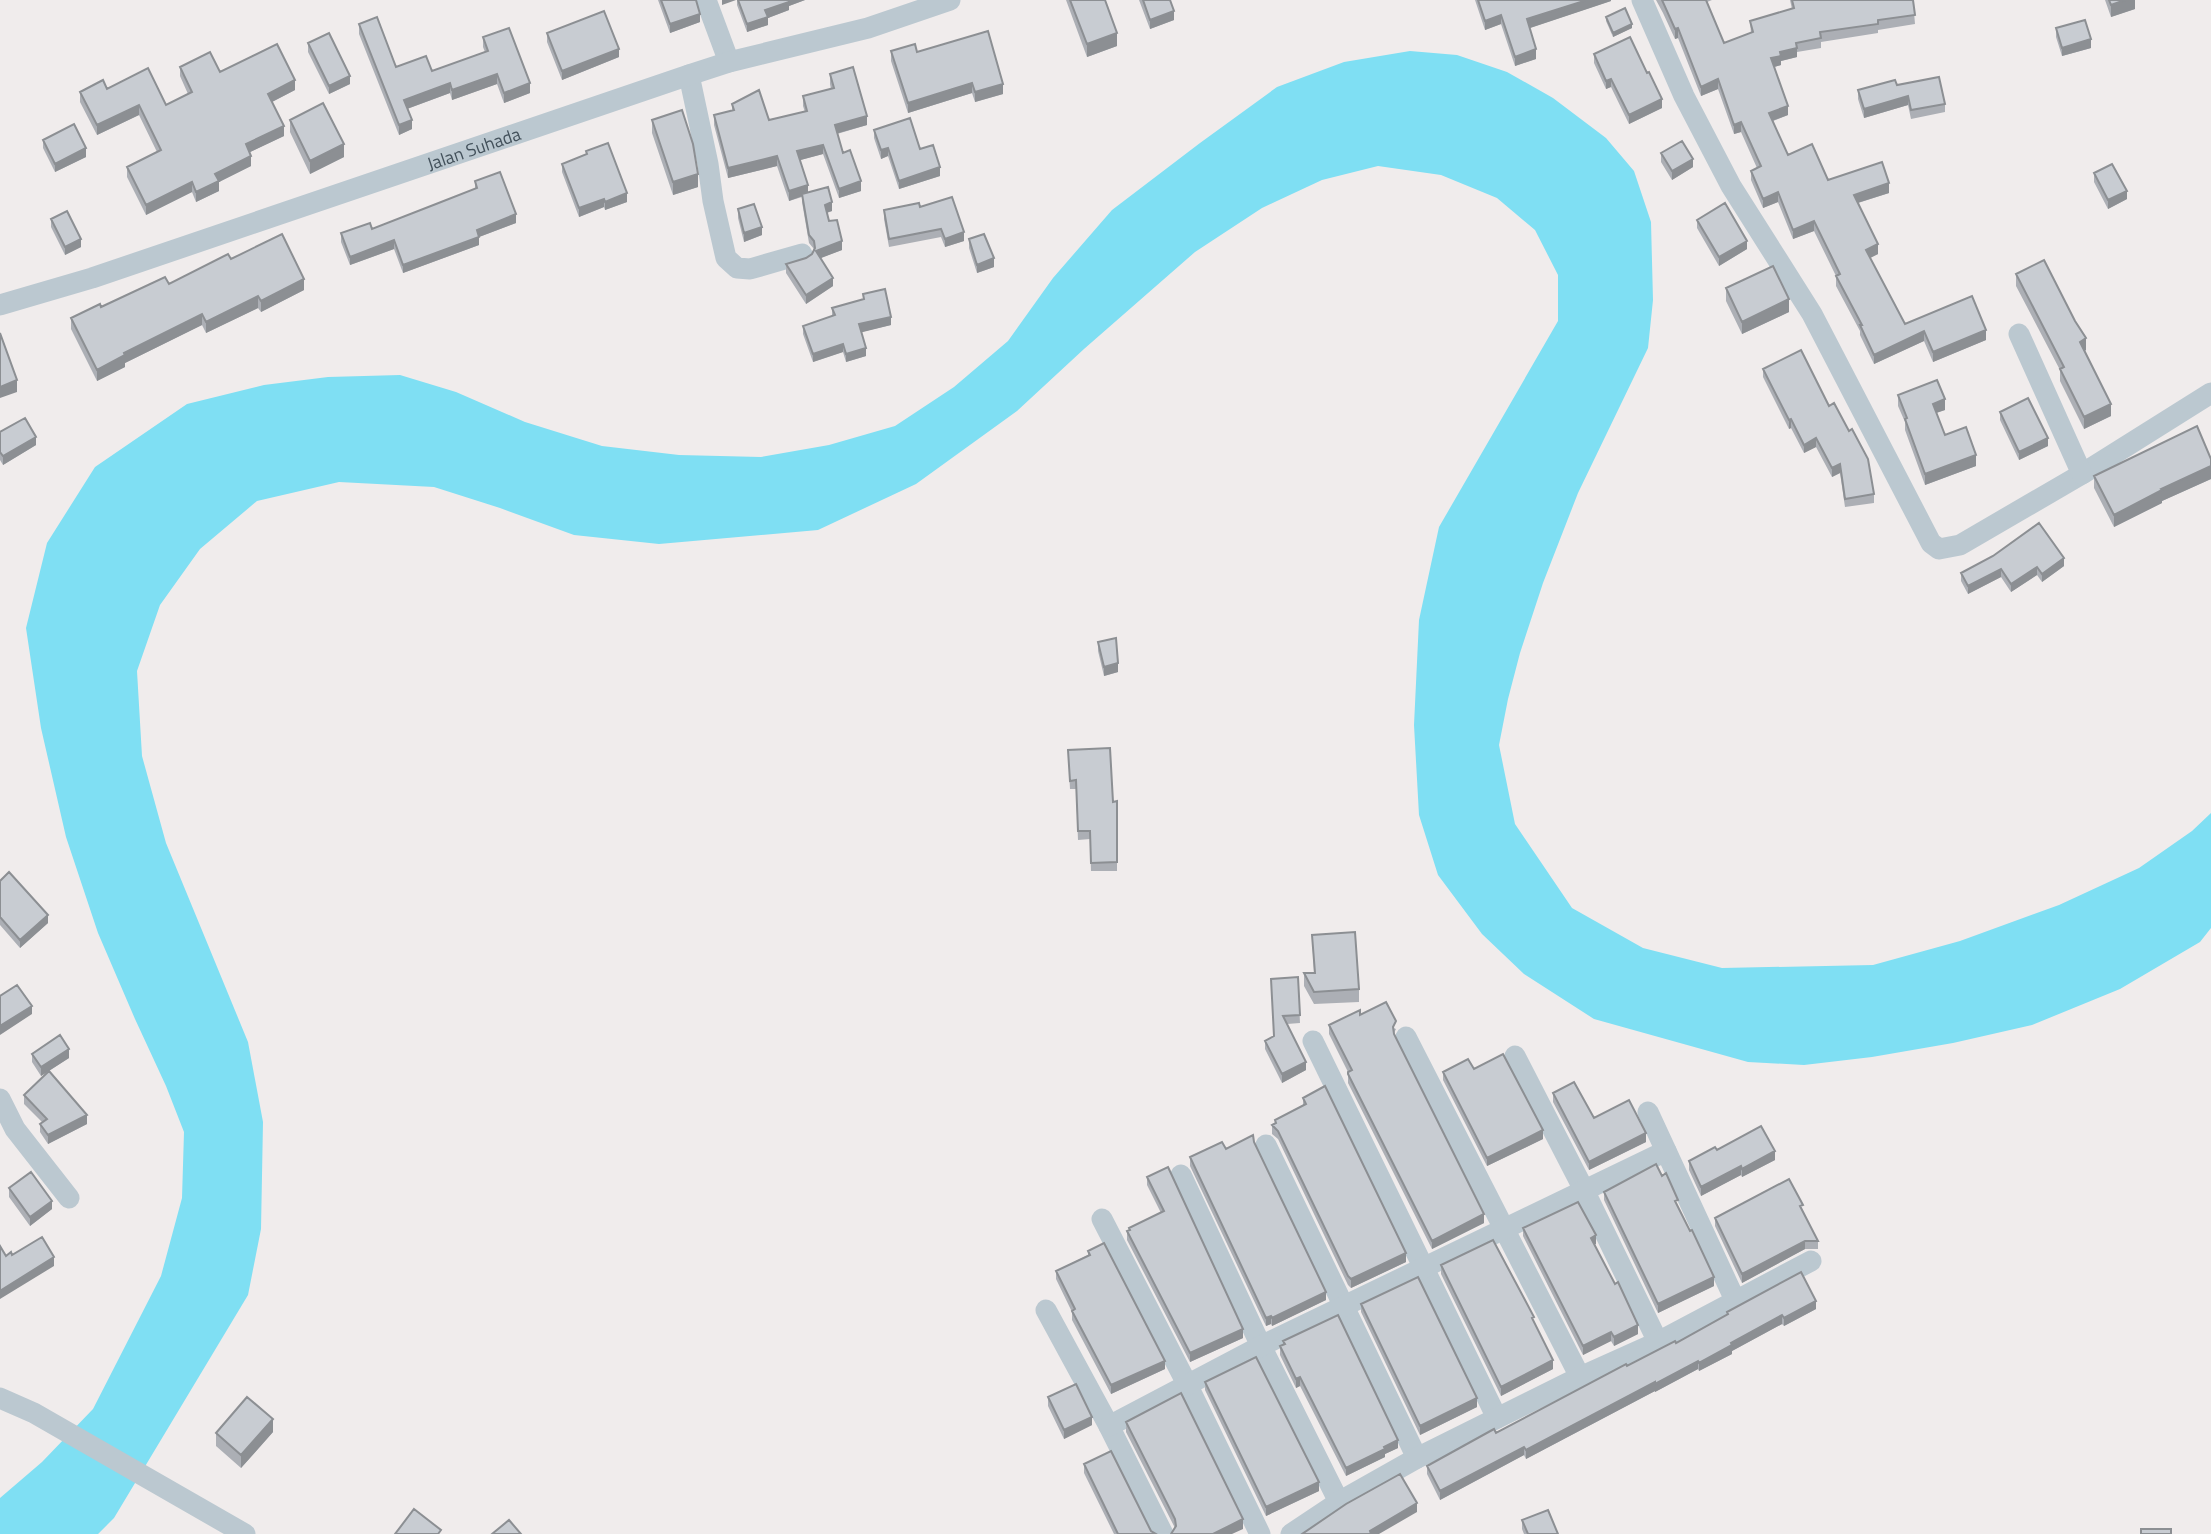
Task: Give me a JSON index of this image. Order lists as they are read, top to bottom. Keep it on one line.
{"streets":{"street":["Jalan Suhada"]}}
